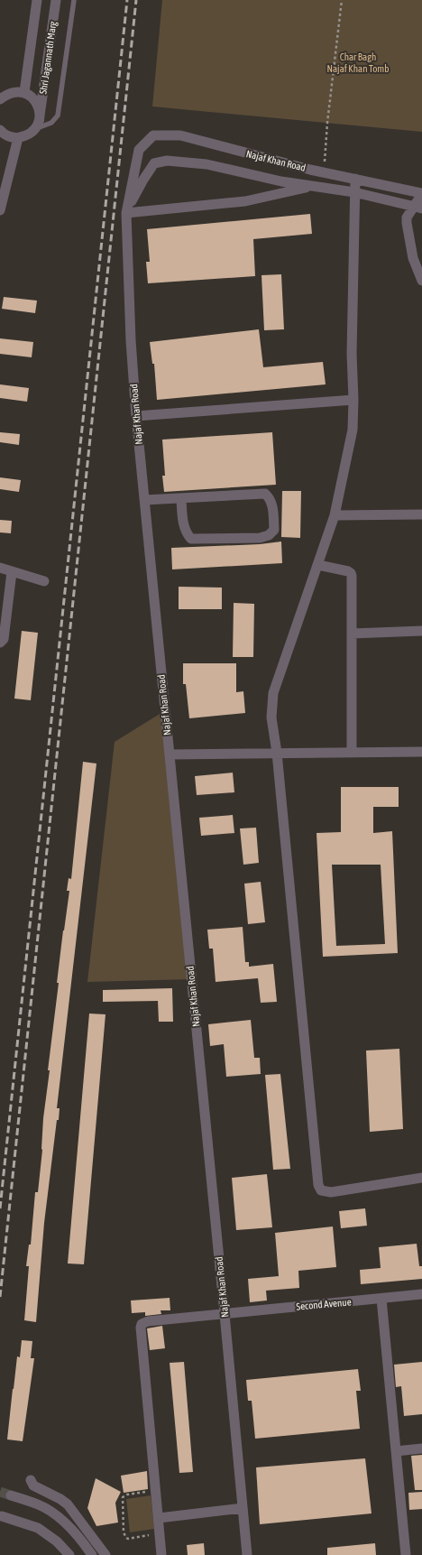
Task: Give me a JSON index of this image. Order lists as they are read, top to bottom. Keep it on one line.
{"streets":{"street":["Shri Jagannath Marg","Najaf Khan Road","Second Avenue"]},"crossings":[["Najaf Khan Road","Second Avenue"]],"parks":["Char Bagh Najaf Khan Tomb"]}
